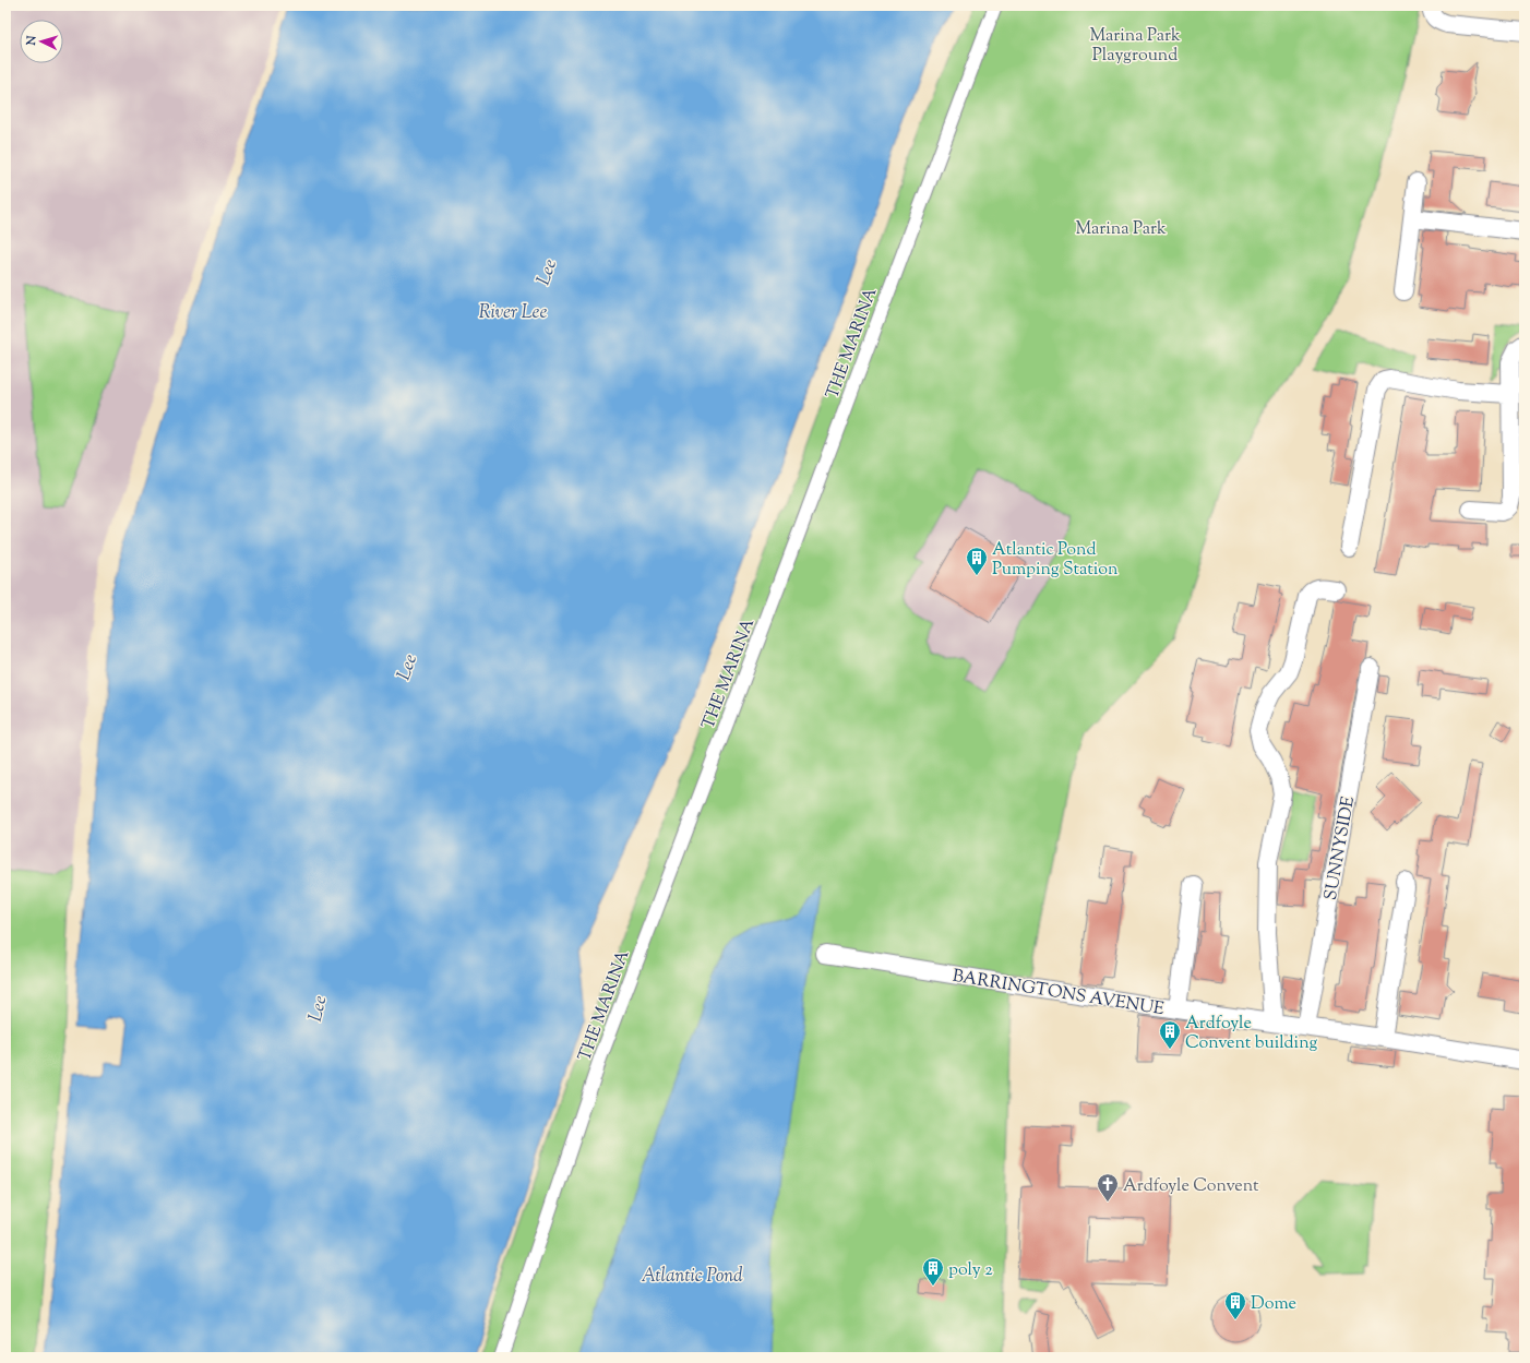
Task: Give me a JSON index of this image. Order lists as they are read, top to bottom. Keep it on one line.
{"streets":{"street":["THE MARINA","SUNNYSIDE","BARRINGTONS AVENUE"]},"crossings":[["SUNNYSIDE","BARRINGTONS AVENUE"]],"water":["Lee","River Lee","Atlantic Pond"],"parks":["Marina Park Playground","Marina Park"],"places":{"building":["Atlantic Pond Pumping Station","Ardfoyle Convent building","poly 2","Dome"],"church":["Ardfoyle Convent"]},"north":"left"}
